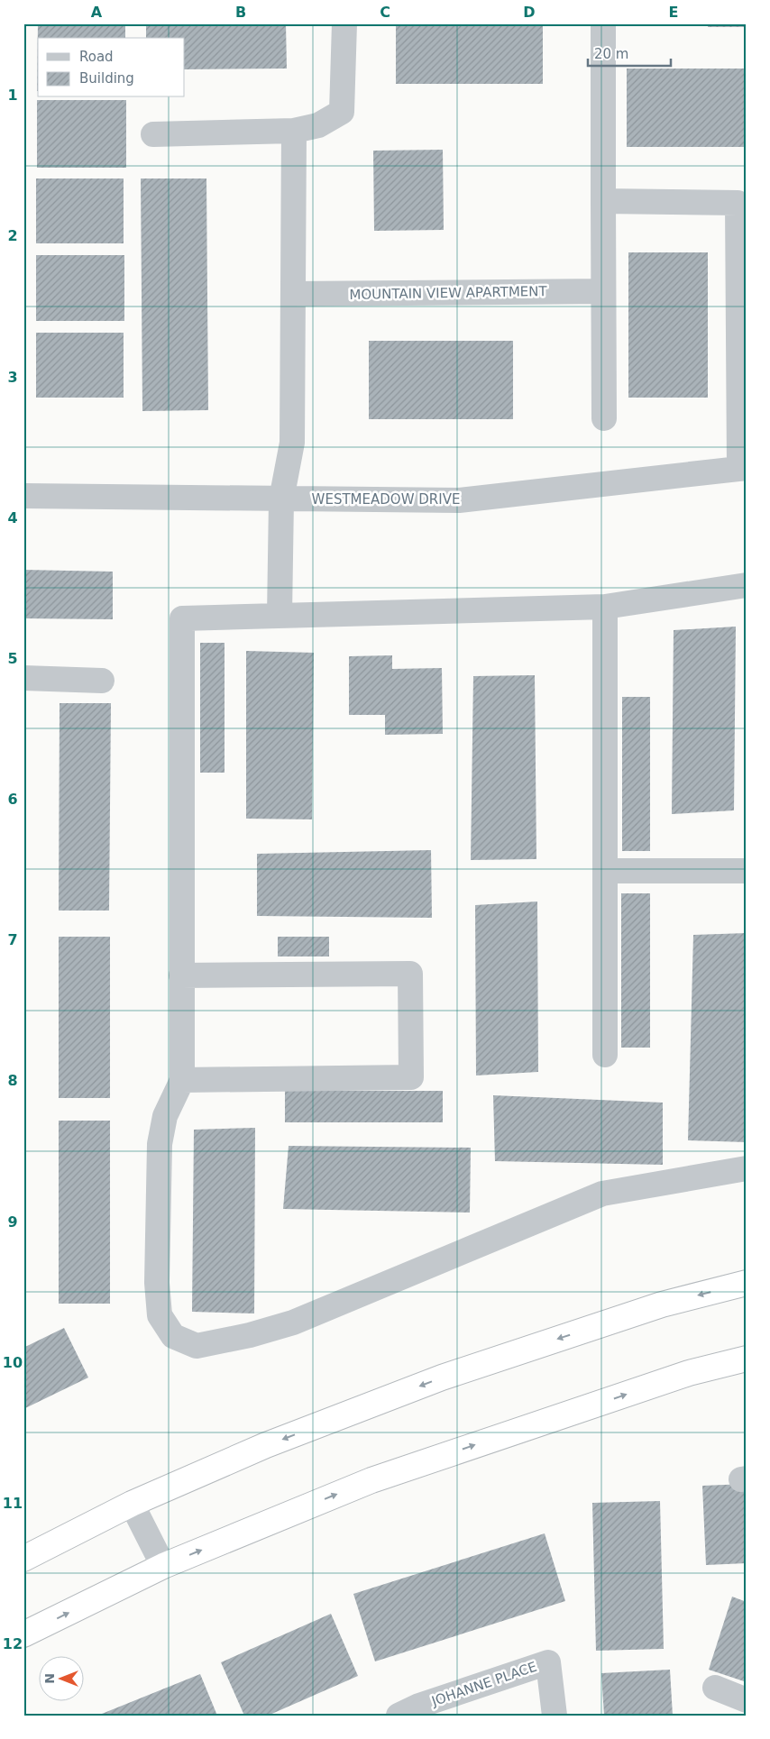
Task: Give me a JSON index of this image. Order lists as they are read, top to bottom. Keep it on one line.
{"streets":{"street":["MOUNTAIN VIEW APARTMENT","WESTMEADOW DRIVE","JOHANNE PLACE"]},"legend":["Road","Building"],"scale_bar":"20 m","north":"left","grid":{"columns":["A","B","C","D","E"],"rows":["1","2","3","4","5","6","7","8","9","10","11","12"]}}
